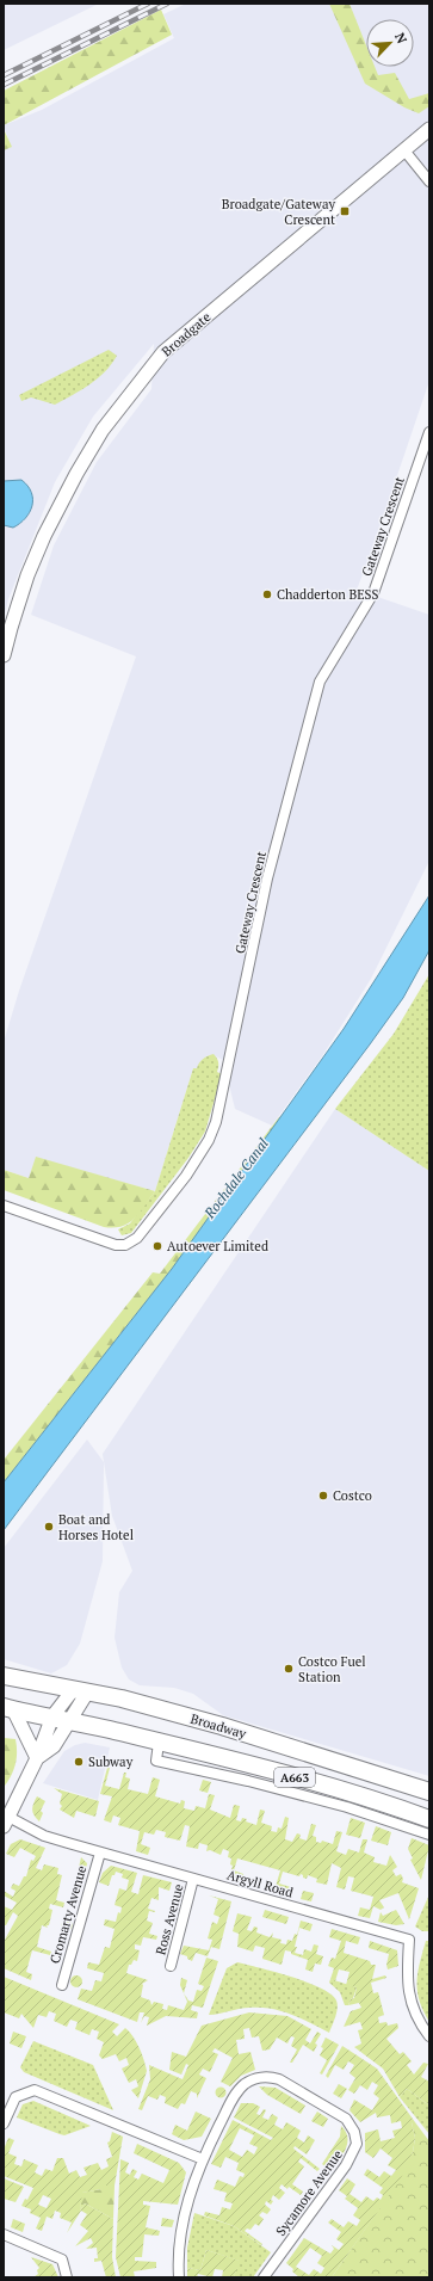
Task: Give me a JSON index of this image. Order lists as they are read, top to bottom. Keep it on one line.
{"streets":{"highway":["Broadway","A663"],"street":["Broadgate","Gateway Crescent","Argyll Road","Cromarty Avenue","Ross Avenue","Sycamore Avenue"]},"crossings":[["Argyll Road","Cromarty Avenue"],["Argyll Road","Ross Avenue"]],"water":["Rochdale Canal"],"places":{"transit":["Broadgate/Gateway Crescent"],"other":["Chadderton BESS","Autoever Limited","Costco","Boat and Horses Hotel","Costco Fuel Station","Subway"]},"north":"top right"}
